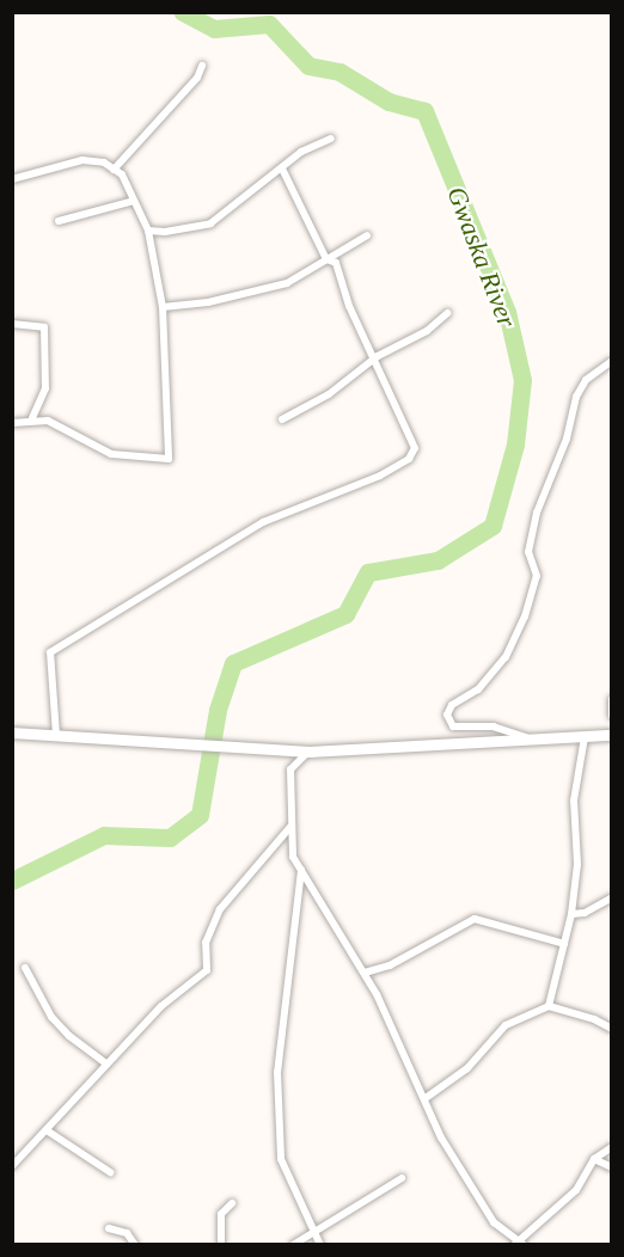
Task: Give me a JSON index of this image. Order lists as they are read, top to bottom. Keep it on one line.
{"water":["Gwaska River"]}
